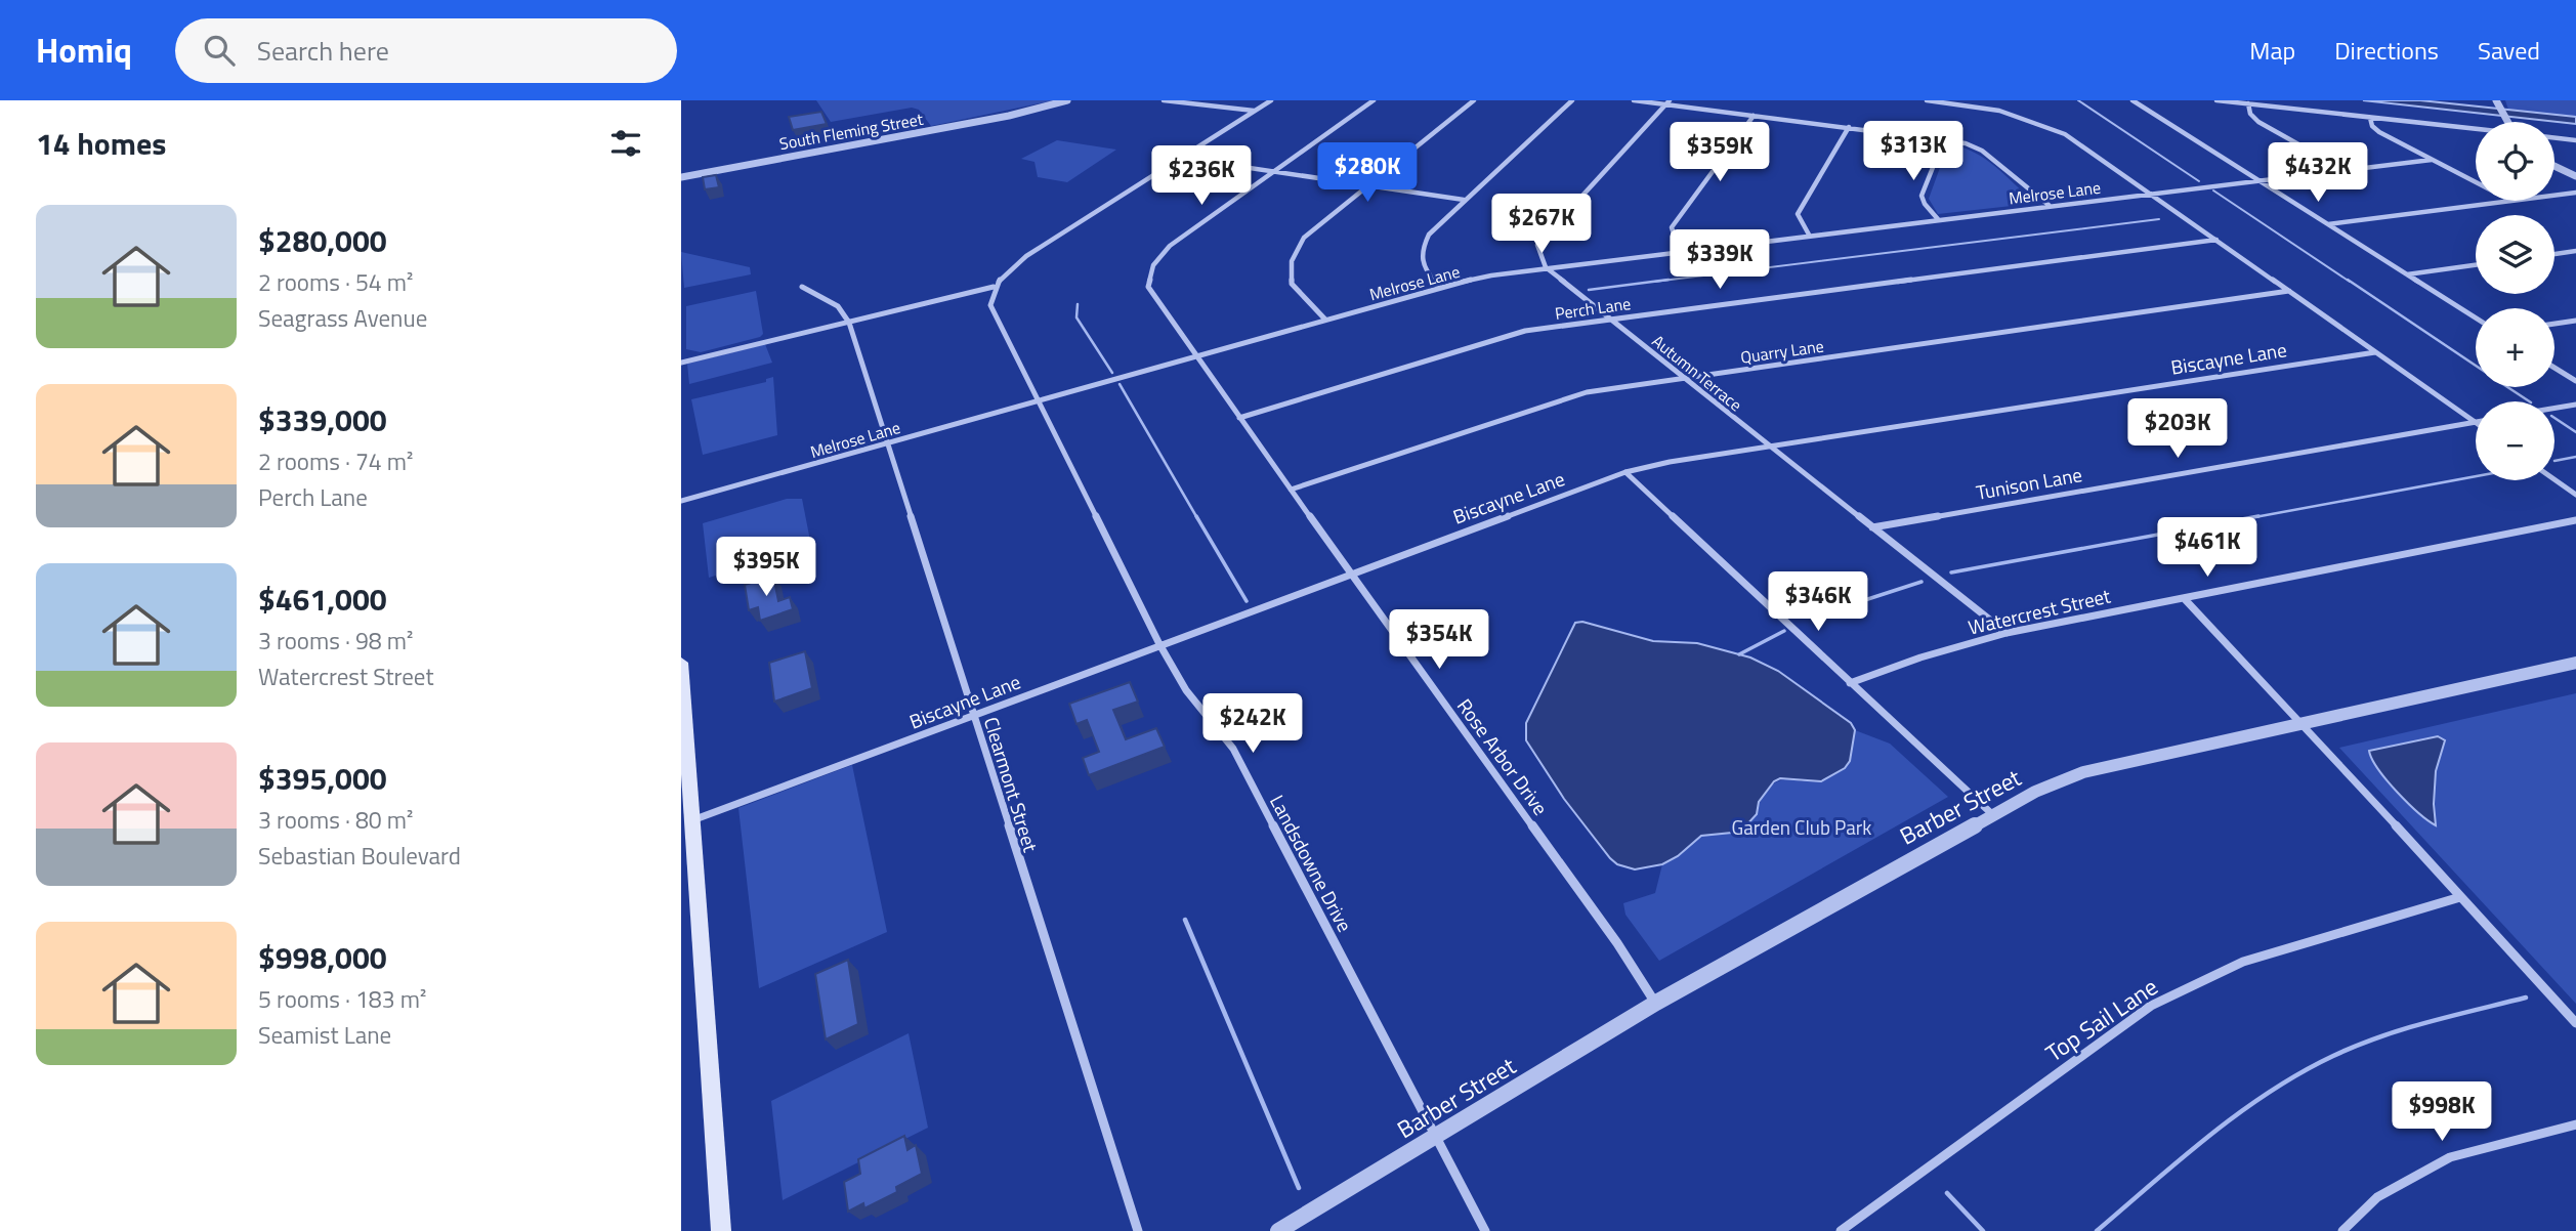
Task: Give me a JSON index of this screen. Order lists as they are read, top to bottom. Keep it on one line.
{"streets":{"street":["South Fleming Street","Melrose Lane","Perch Lane","Quarry Lane","Biscayne Lane","Autumn Terrace","Tunison Lane","Watercrest Street","Rose Arbor Drive","Clearmont Street","Barber Street","Landsdowne Drive","Top Sail Lane"]},"crossings":[["Melrose Lane","Autumn Terrace"],["Melrose Lane","Rose Arbor Drive"],["Melrose Lane","Clearmont Street"],["Melrose Lane","Landsdowne Drive"],["Perch Lane","Autumn Terrace"],["Perch Lane","Rose Arbor Drive"],["Quarry Lane","Autumn Terrace"],["Quarry Lane","Rose Arbor Drive"],["Biscayne Lane","Autumn Terrace"],["Biscayne Lane","Rose Arbor Drive"],["Biscayne Lane","Clearmont Street"],["Biscayne Lane","Landsdowne Drive"],["Autumn Terrace","Tunison Lane"],["Autumn Terrace","Watercrest Street"],["Rose Arbor Drive","Barber Street"],["Barber Street","Landsdowne Drive"]],"parks":["Garden Club Park"],"page":{"header":"Homiq","search":"Search here","nav":["Map","Directions","Saved"],"heading":"14 homes","price":["$313K","$359K","$280K","$432K","$236K","$267K","$339K","$203K","$461K","$395K","$346K","$354K","$242K","$998K"],"map_buttons":["+","−"],"list":[{"name":"$280,000","note":"2 rooms · 54 m² · Seagrass Avenue"},{"name":"$339,000","note":"2 rooms · 74 m² · Perch Lane"},{"name":"$461,000","note":"3 rooms · 98 m² · Watercrest Street"},{"name":"$395,000","note":"3 rooms · 80 m² · Sebastian Boulevard"},{"name":"$998,000","note":"5 rooms · 183 m² · Seamist Lane"}]}}
